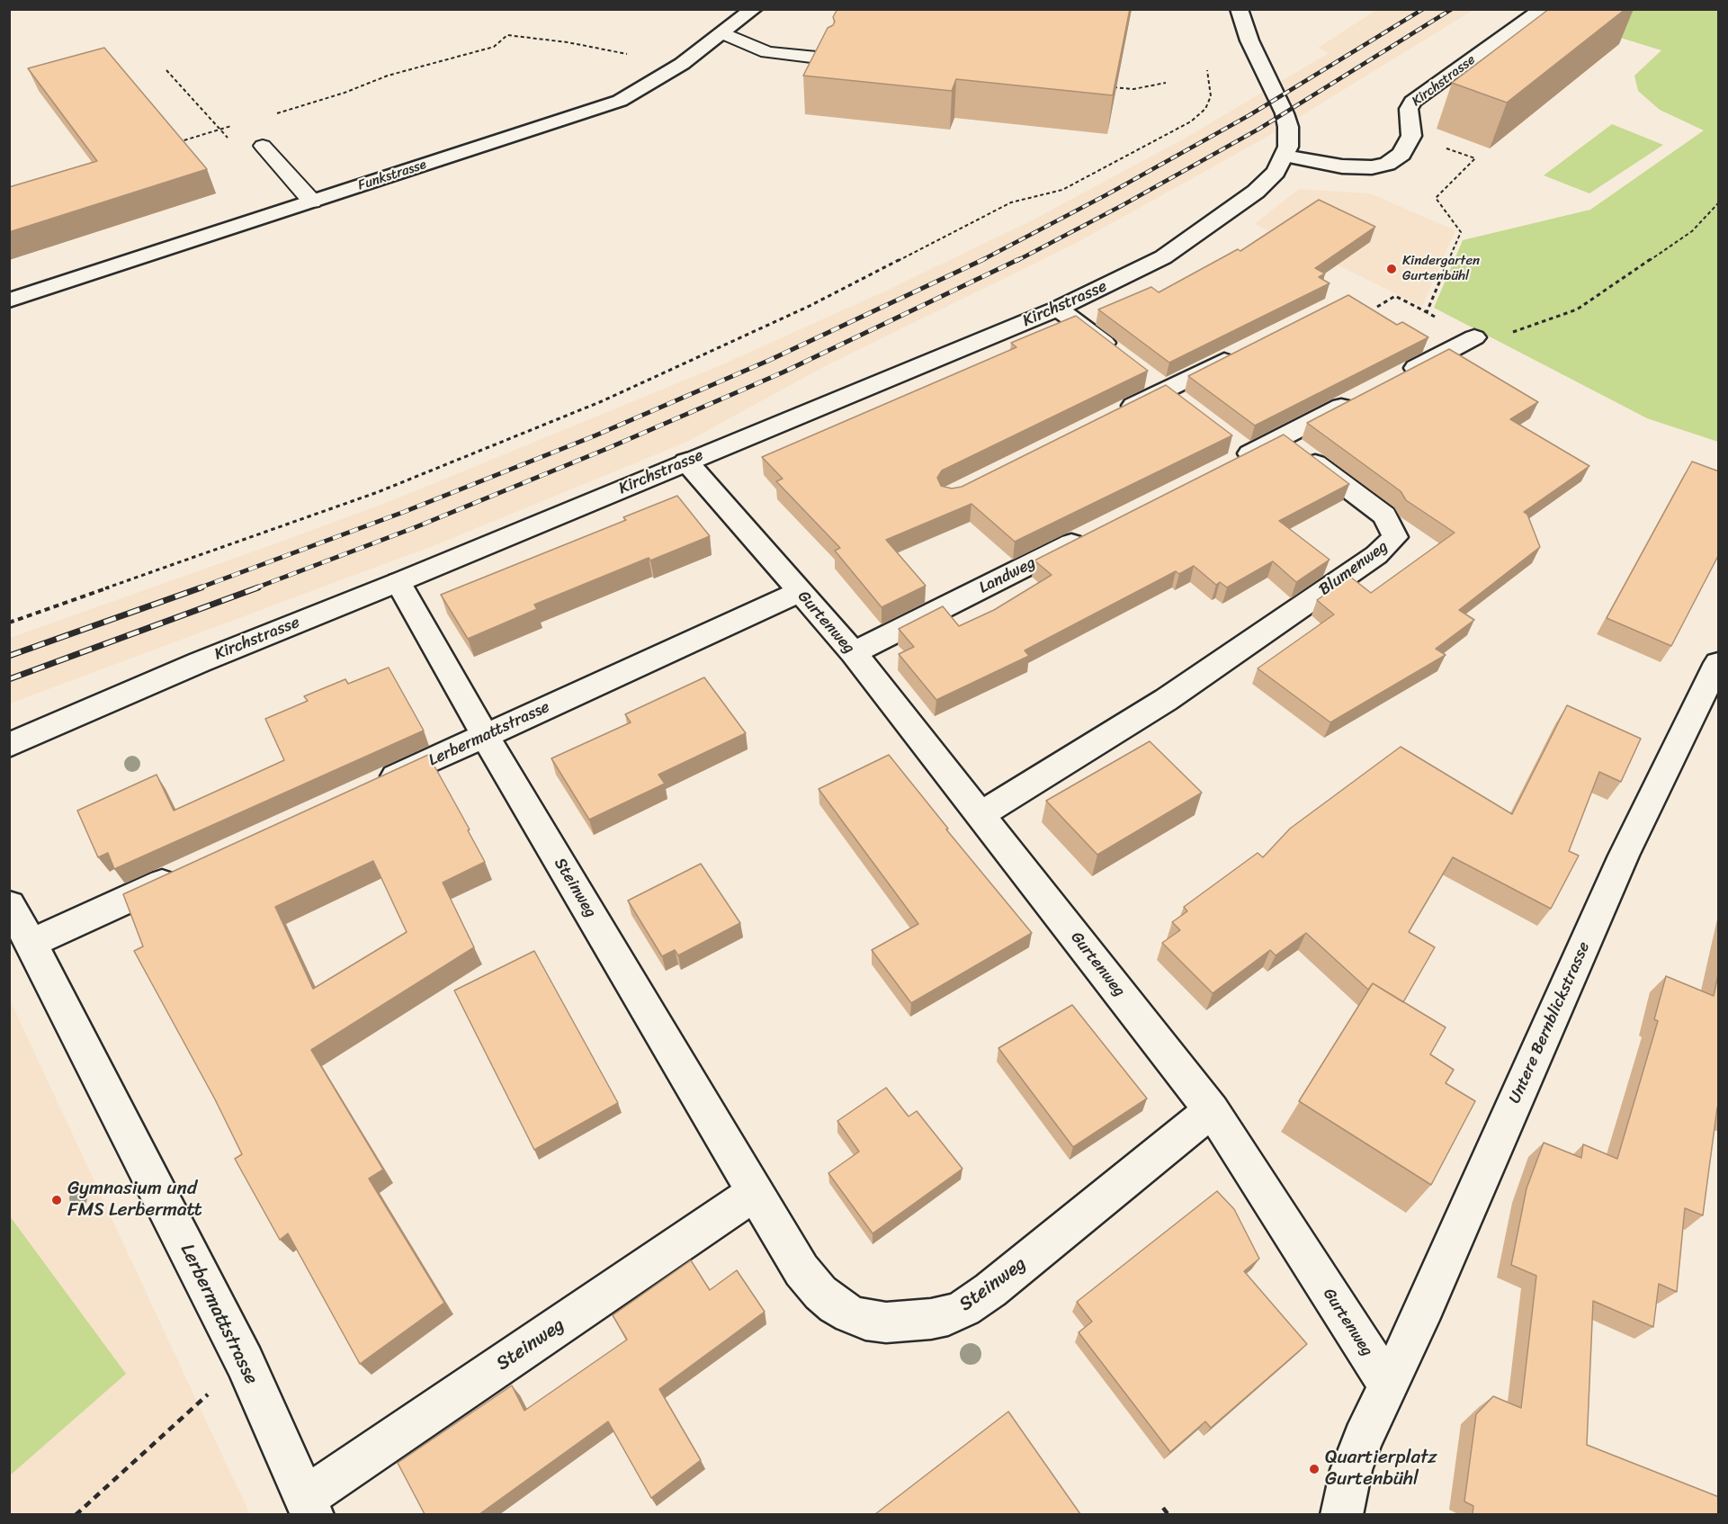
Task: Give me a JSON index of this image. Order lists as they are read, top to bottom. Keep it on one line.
{"streets":{"street":["Kirchstrasse","Funkstrasse","Blumenweg","Landweg","Gurtenweg","Lerbermattstrasse","Steinweg","Untere Bernblickstrasse"]},"crossings":[["Kirchstrasse","Gurtenweg"],["Kirchstrasse","Steinweg"],["Blumenweg","Gurtenweg"],["Landweg","Gurtenweg"],["Gurtenweg","Lerbermattstrasse"],["Gurtenweg","Steinweg"],["Gurtenweg","Untere Bernblickstrasse"],["Lerbermattstrasse","Steinweg"]],"places":["Kindergarten Gurtenbühl","Gymnasium und FMS Lerbermatt","Quartierplatz Gurtenbühl"]}
